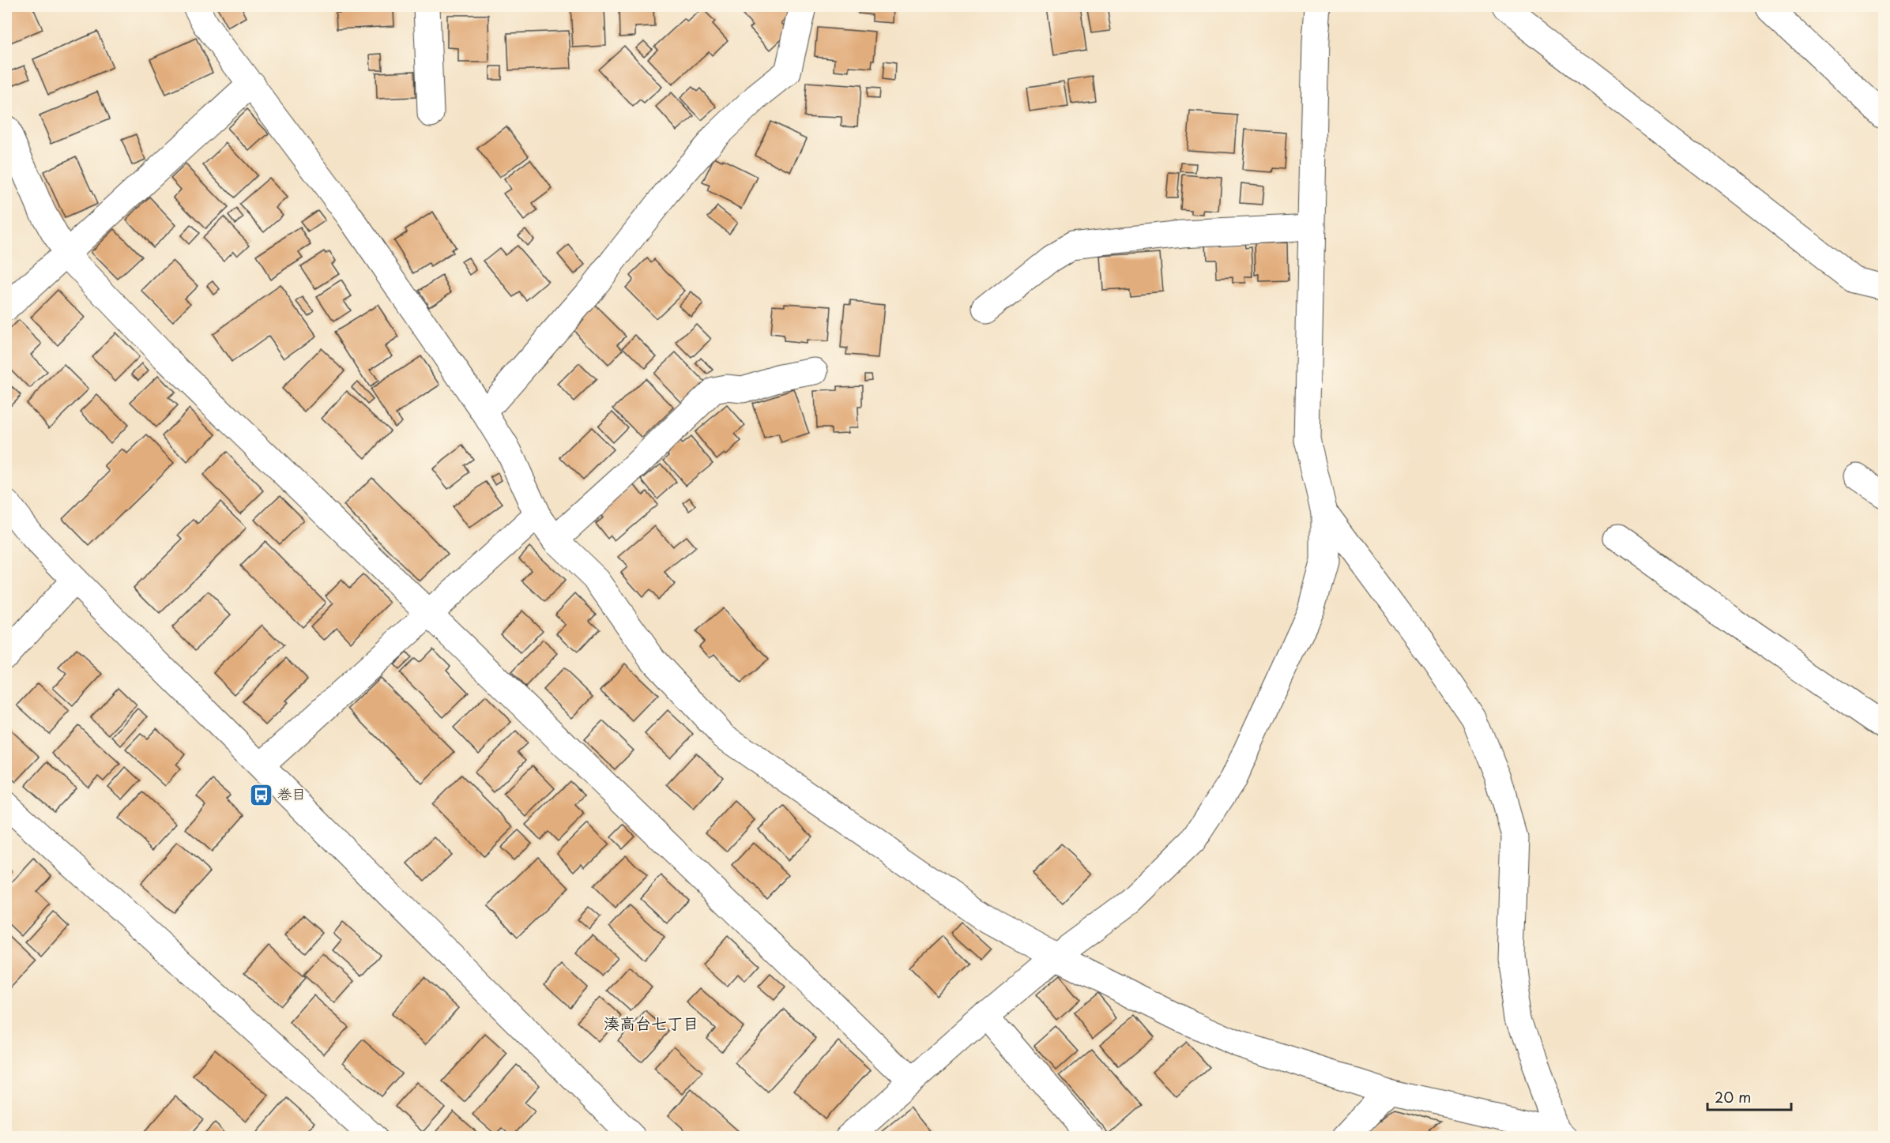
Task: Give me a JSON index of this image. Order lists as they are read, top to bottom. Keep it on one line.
{"districts":["湊高台七丁目"],"places":{"bus stop":["巻目"]},"scale_bar":"20 m"}
